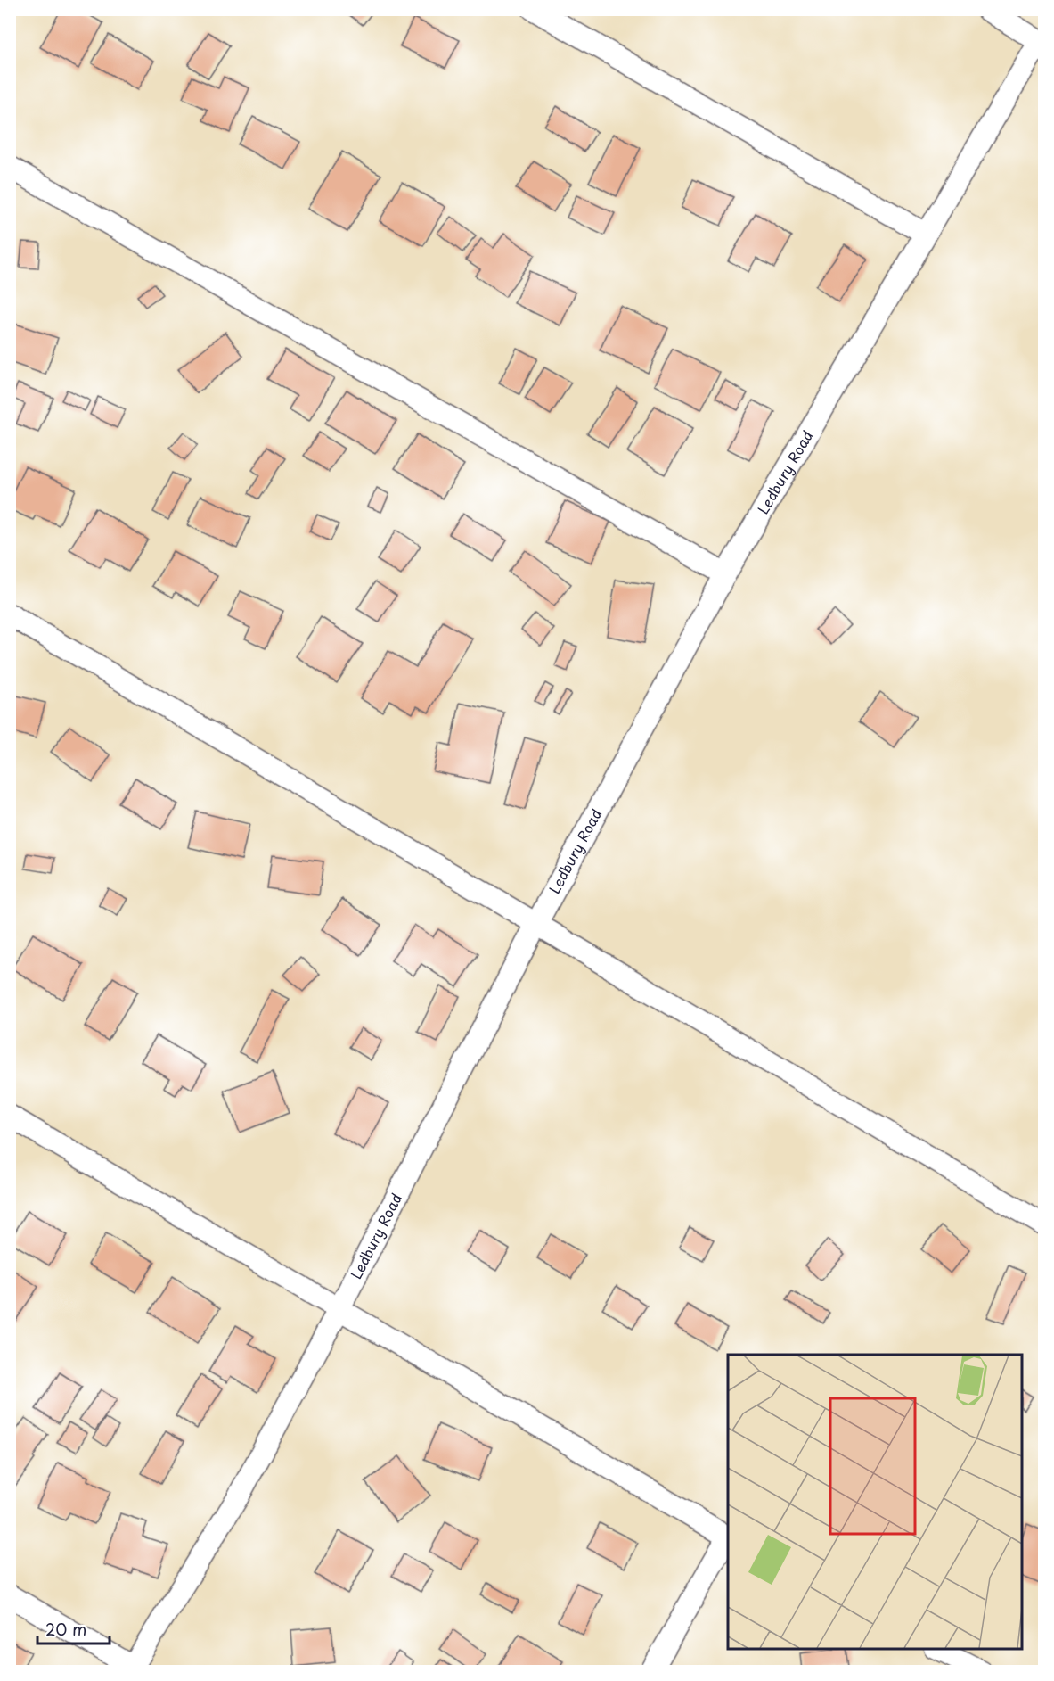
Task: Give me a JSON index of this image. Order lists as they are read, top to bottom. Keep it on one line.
{"streets":{"street":["Ledbury Road"]},"scale_bar":"20 m"}
